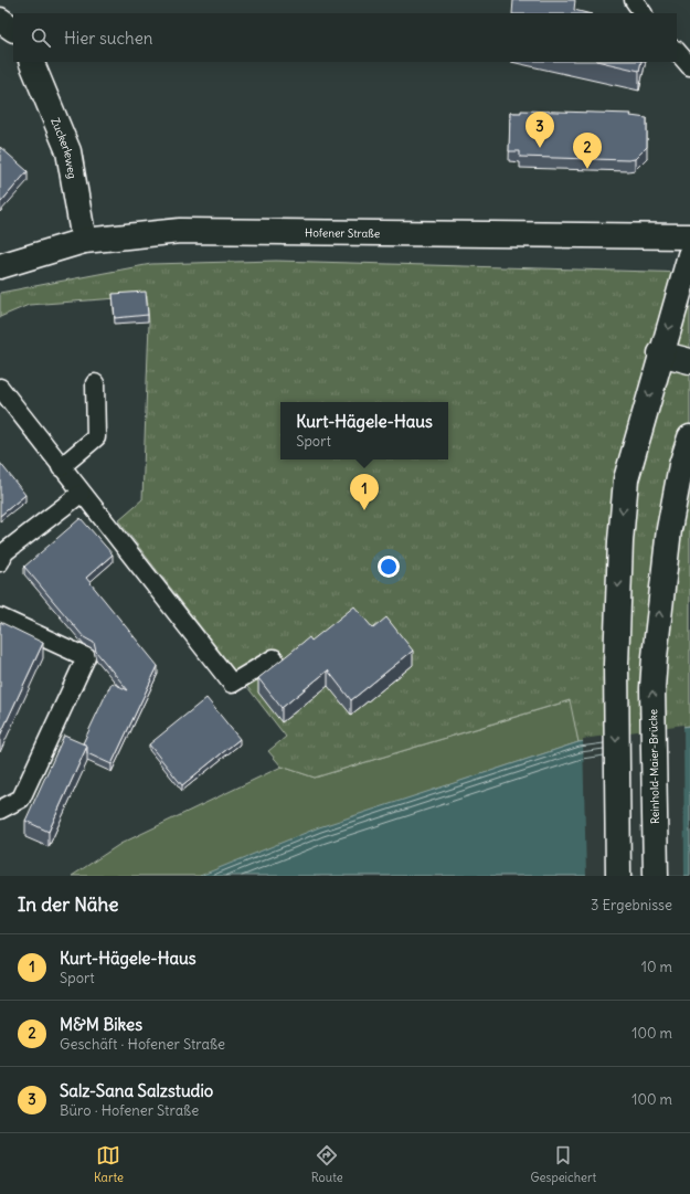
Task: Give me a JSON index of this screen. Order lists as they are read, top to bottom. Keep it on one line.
{"streets":{"main road":["Zuckerleweg","Hofener Straße","Reinhold-Maier-Brücke"]},"crossings":[["Zuckerleweg","Hofener Straße"]],"page":{"search":"Hier suchen","pins":["3","2","1"],"popup":["Kurt-Hägele-Haus","Sport"],"heading":["In der Nähe","3 Ergebnisse"],"list":[{"mark":"1","name":"Kurt-Hägele-Haus","note":"Sport","value":"10 m"},{"mark":"2","name":"M&M Bikes","note":"Geschäft · Hofener Straße","value":"100 m"},{"mark":"3","name":"Salz-Sana Salzstudio","note":"Büro · Hofener Straße","value":"100 m"}],"nav":["Karte","Route","Gespeichert"]}}
